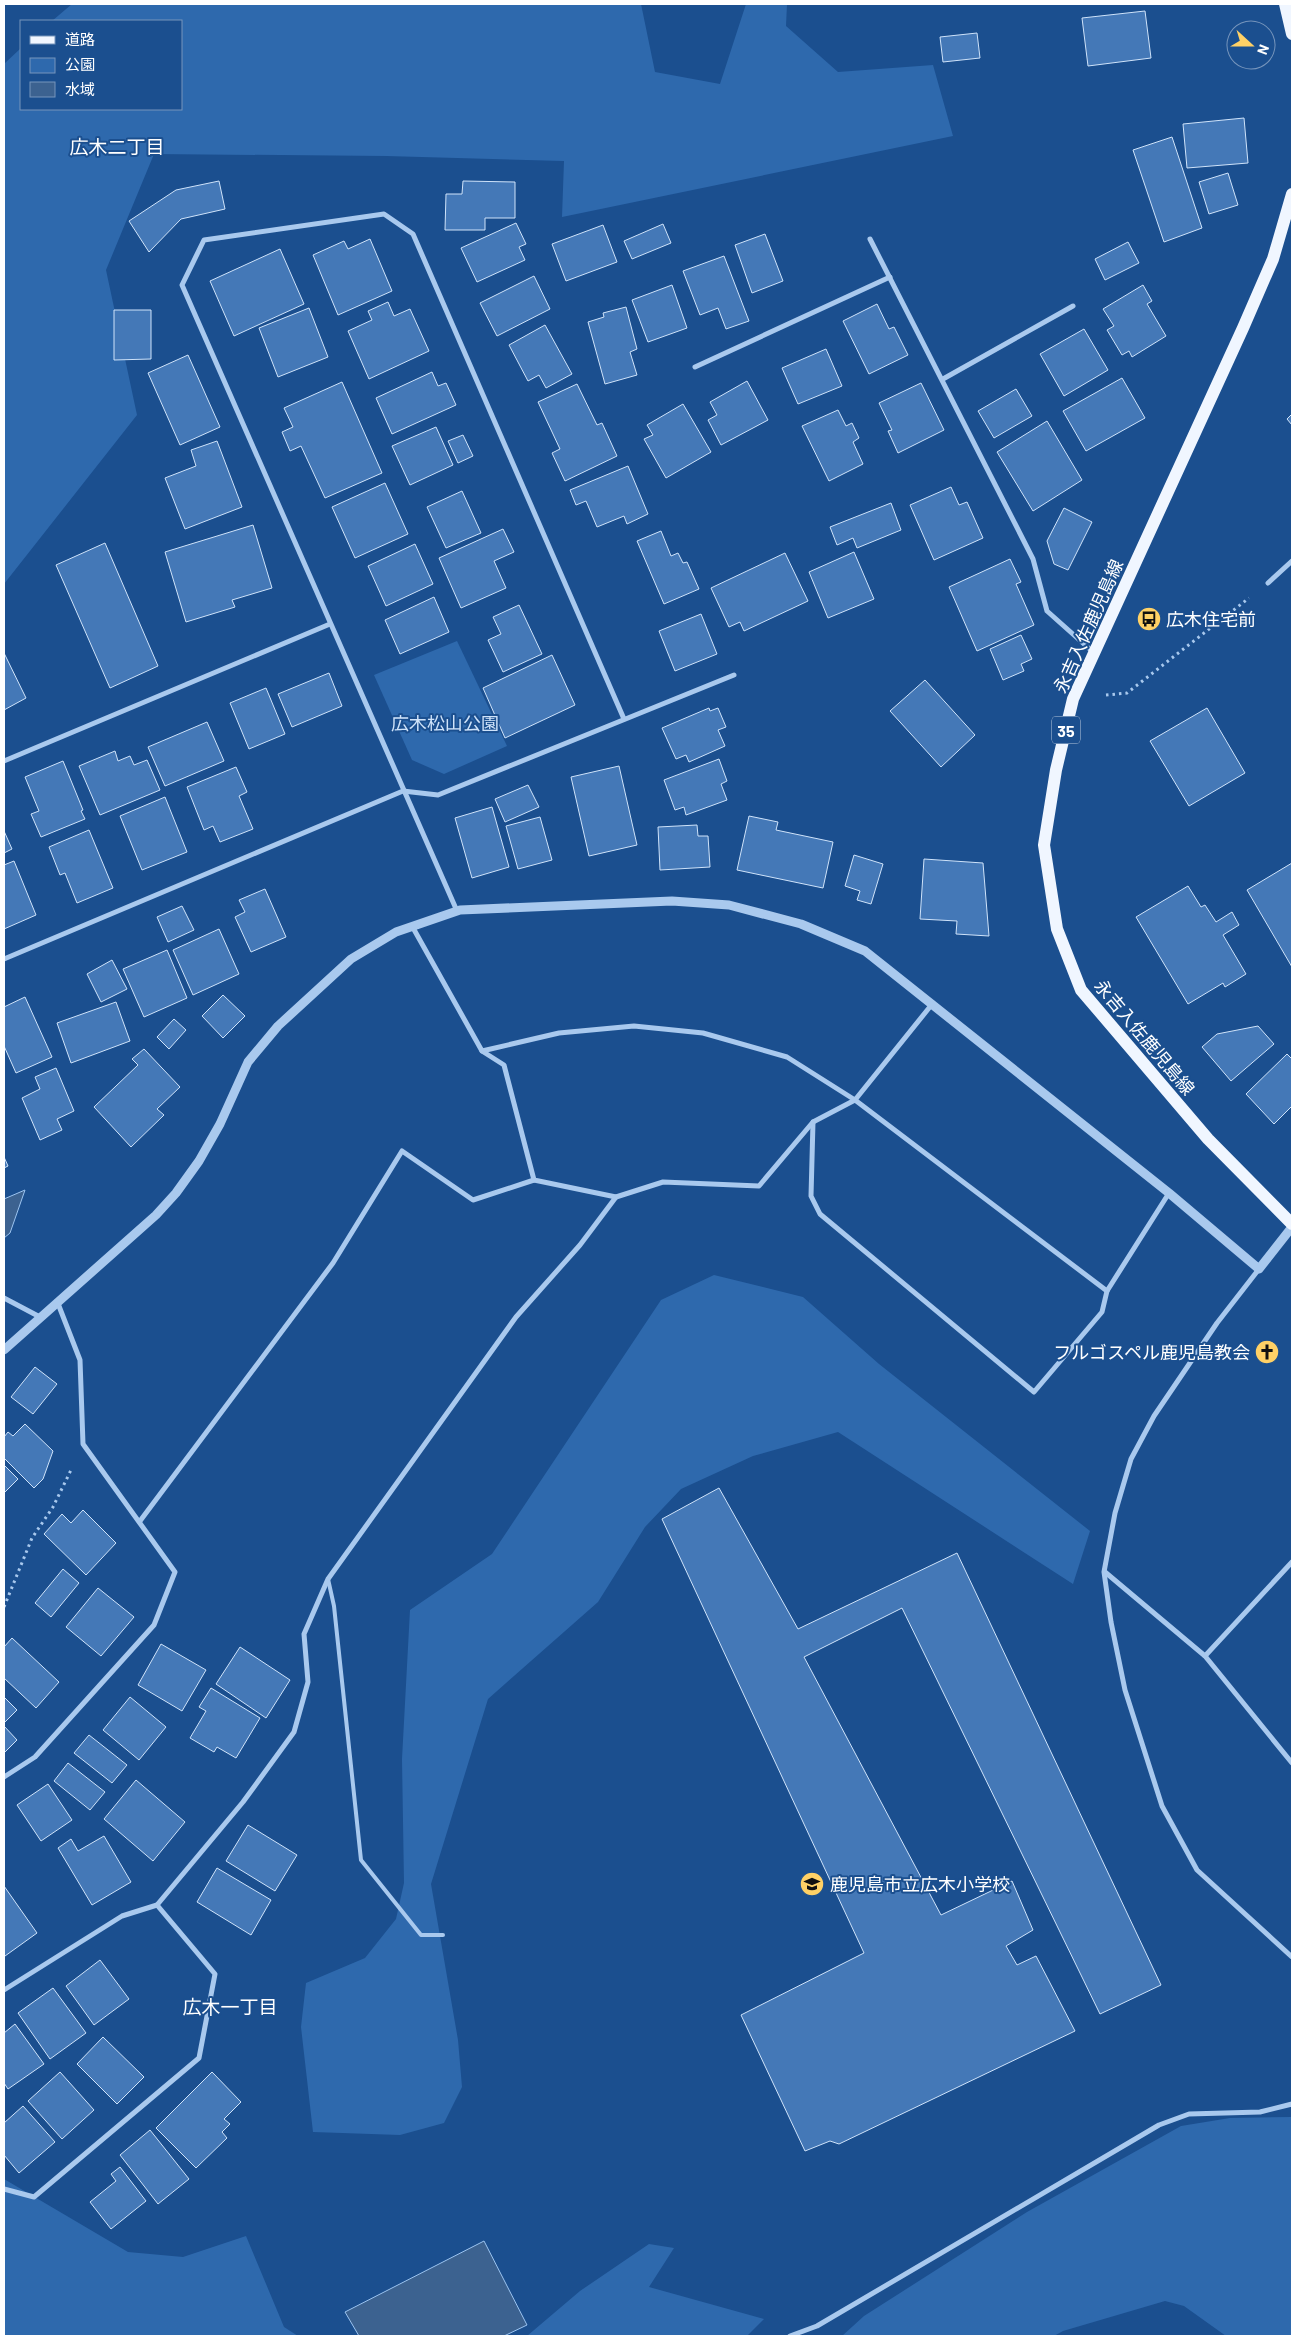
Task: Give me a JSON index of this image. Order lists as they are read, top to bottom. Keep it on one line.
{"streets":{"main road":["永吉入佐鹿児島線","35"]},"districts":["広木二丁目","広木一丁目"],"parks":["広木松山公園"],"places":{"bus stop":["広木住宅前"],"church":["フルゴスペル鹿児島教会"],"school or university":["鹿児島市立広木小学校"]},"legend":["道路","公園","水域"],"north":"right"}
